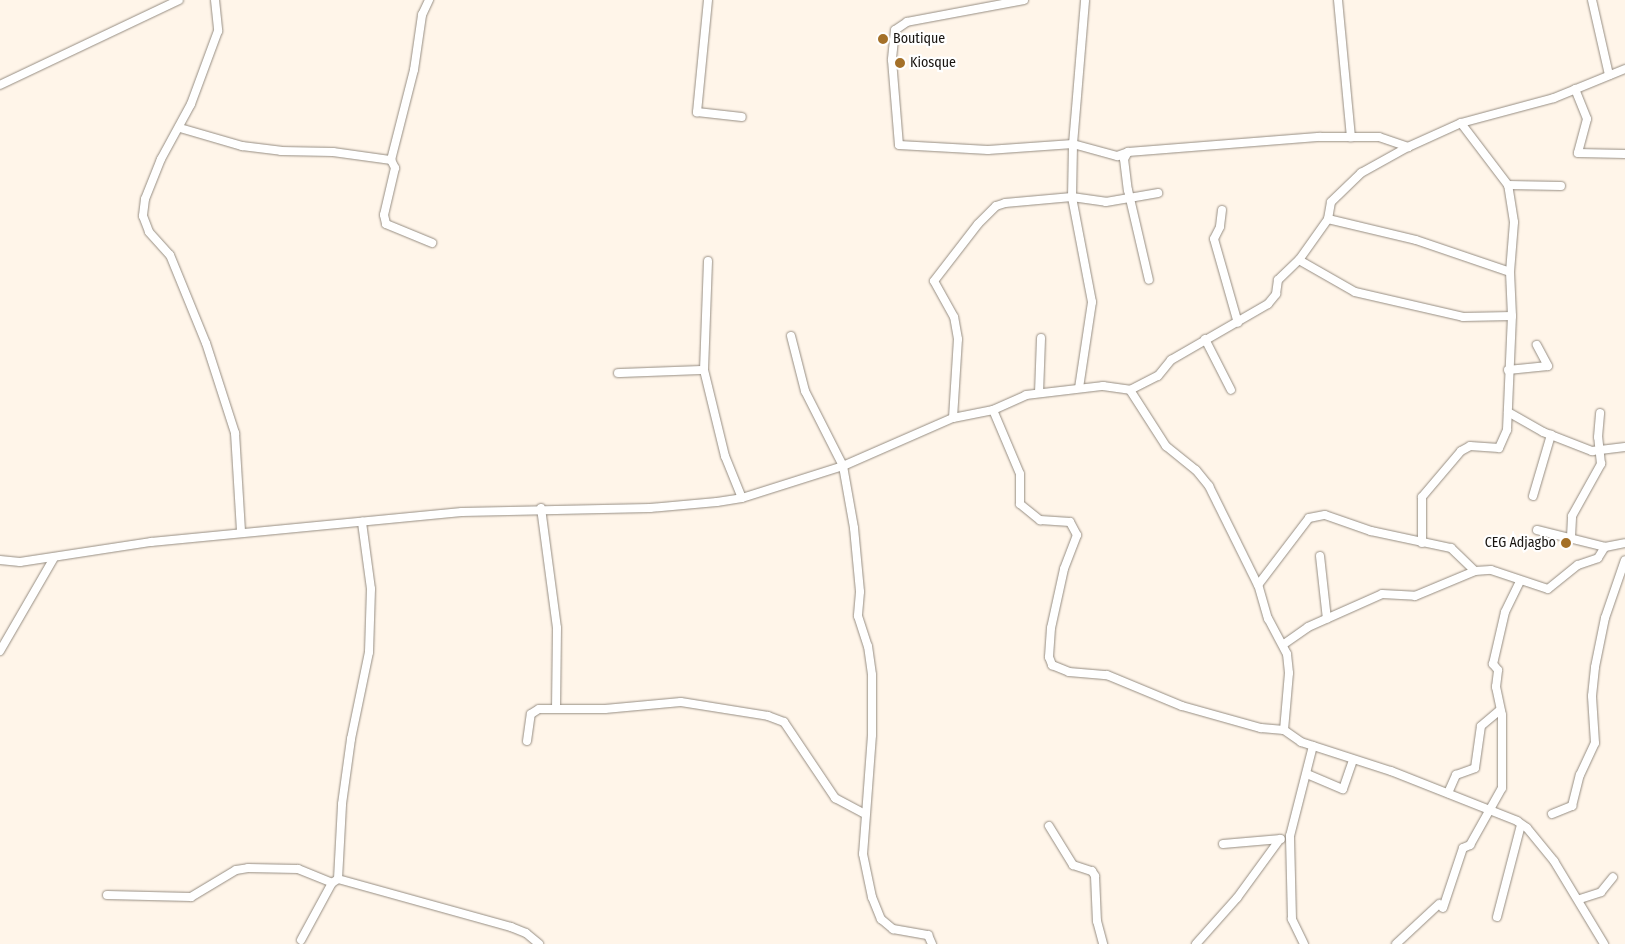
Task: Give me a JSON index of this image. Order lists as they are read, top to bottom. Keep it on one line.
{"places":["Boutique","Kiosque","CEG Adjagbo"]}
